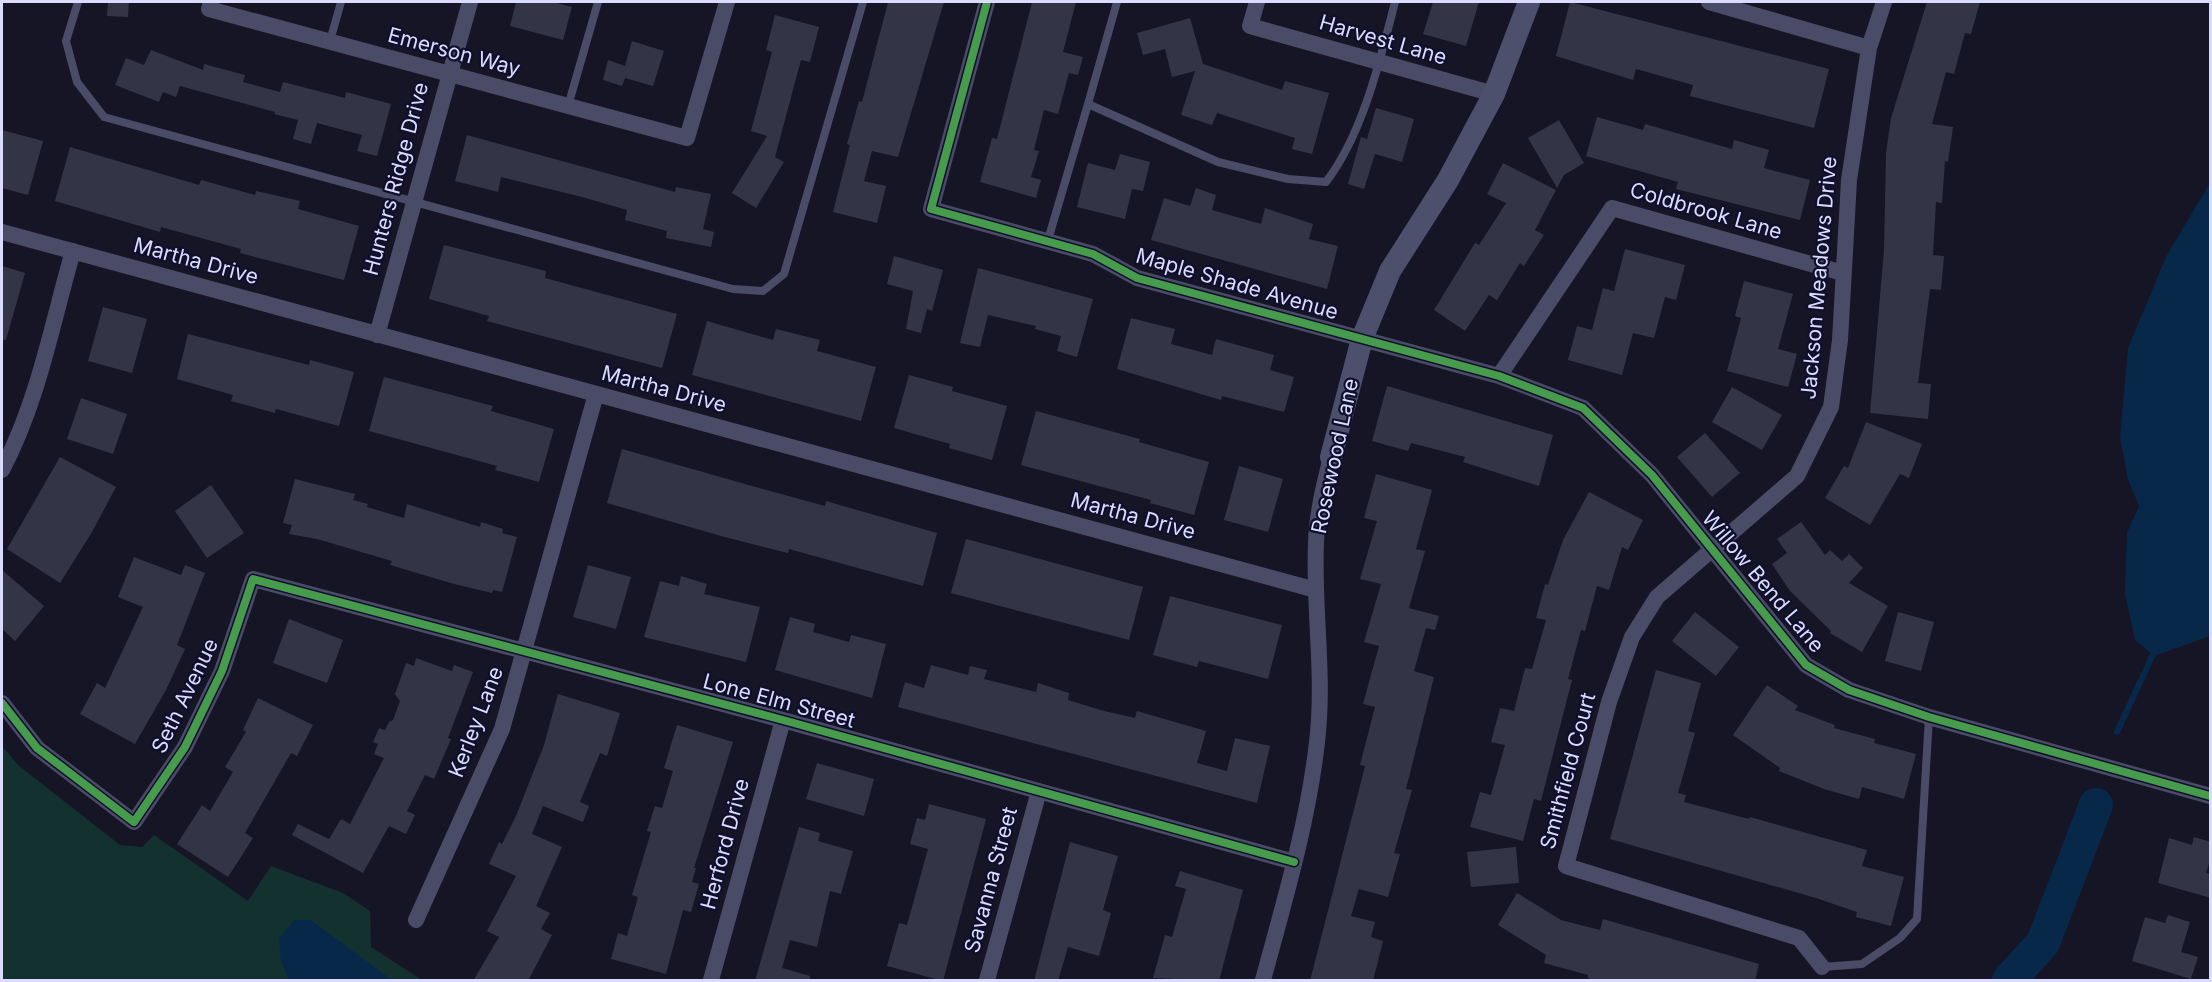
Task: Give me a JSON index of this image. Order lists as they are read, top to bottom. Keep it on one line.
{"streets":{"street":["Harvest Lane","Emerson Way","Hunters Ridge Drive","Coldbrook Lane","Martha Drive","Jackson Meadows Drive","Maple Shade Avenue","Rosewood Lane","Willow Bend Lane","Seth Avenue","Lone Elm Street","Kerley Lane","Smithfield Court","Herford Drive","Savanna Street"]},"crossings":[["Harvest Lane","Rosewood Lane"],["Emerson Way","Hunters Ridge Drive"],["Hunters Ridge Drive","Martha Drive"],["Coldbrook Lane","Jackson Meadows Drive"],["Coldbrook Lane","Willow Bend Lane"],["Martha Drive","Rosewood Lane"],["Martha Drive","Kerley Lane"],["Jackson Meadows Drive","Willow Bend Lane"],["Jackson Meadows Drive","Smithfield Court"],["Maple Shade Avenue","Rosewood Lane"],["Maple Shade Avenue","Willow Bend Lane"],["Rosewood Lane","Willow Bend Lane"],["Rosewood Lane","Lone Elm Street"],["Willow Bend Lane","Smithfield Court"],["Seth Avenue","Lone Elm Street"],["Lone Elm Street","Kerley Lane"],["Lone Elm Street","Herford Drive"],["Lone Elm Street","Savanna Street"]]}
